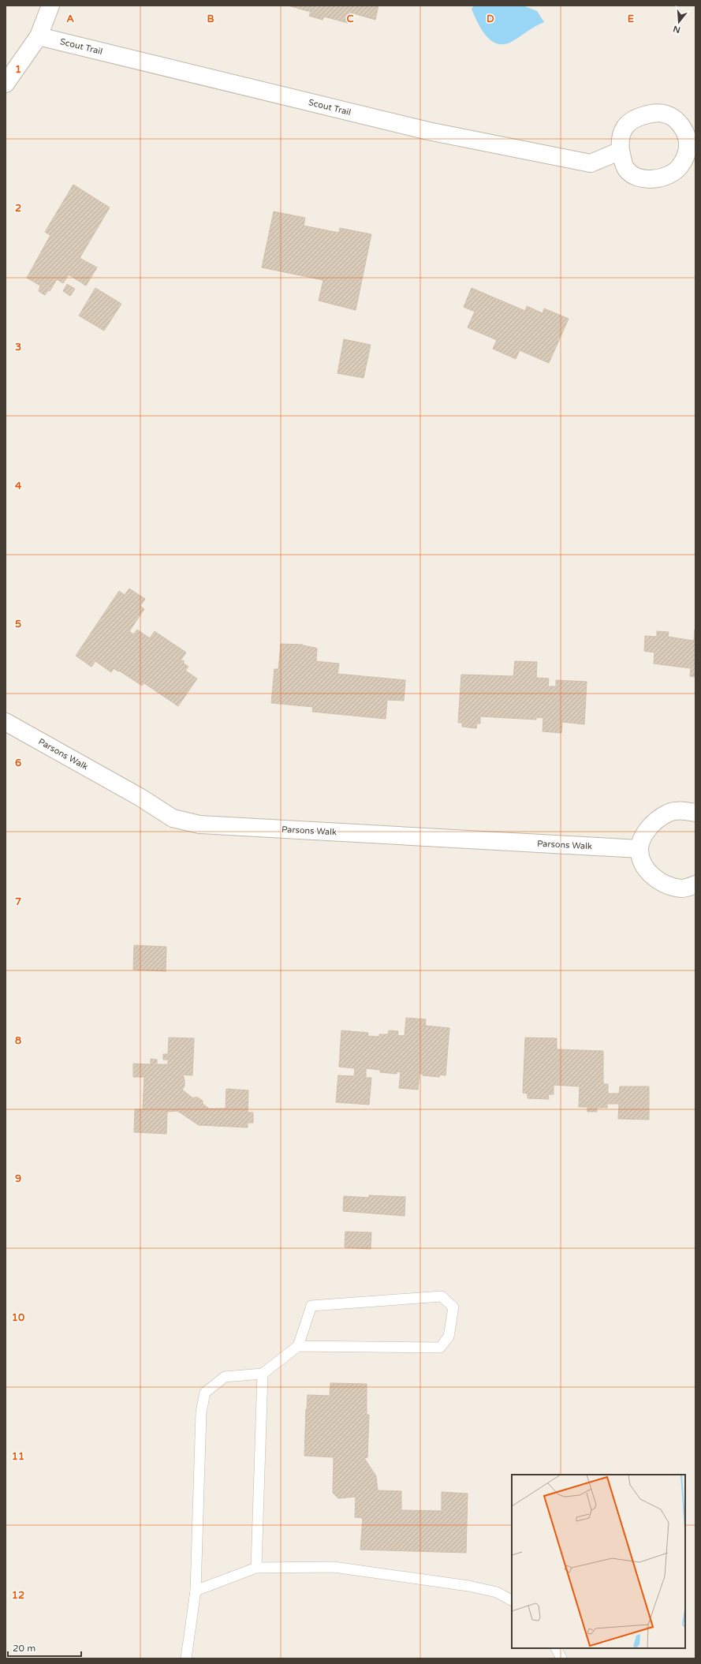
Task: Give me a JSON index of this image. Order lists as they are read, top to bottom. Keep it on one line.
{"streets":{"street":["Scout Trail","Parsons Walk"]},"scale_bar":"20 m","north":"bottom","grid":{"columns":["A","B","C","D","E"],"rows":["1","2","3","4","5","6","7","8","9","10","11","12"]}}
